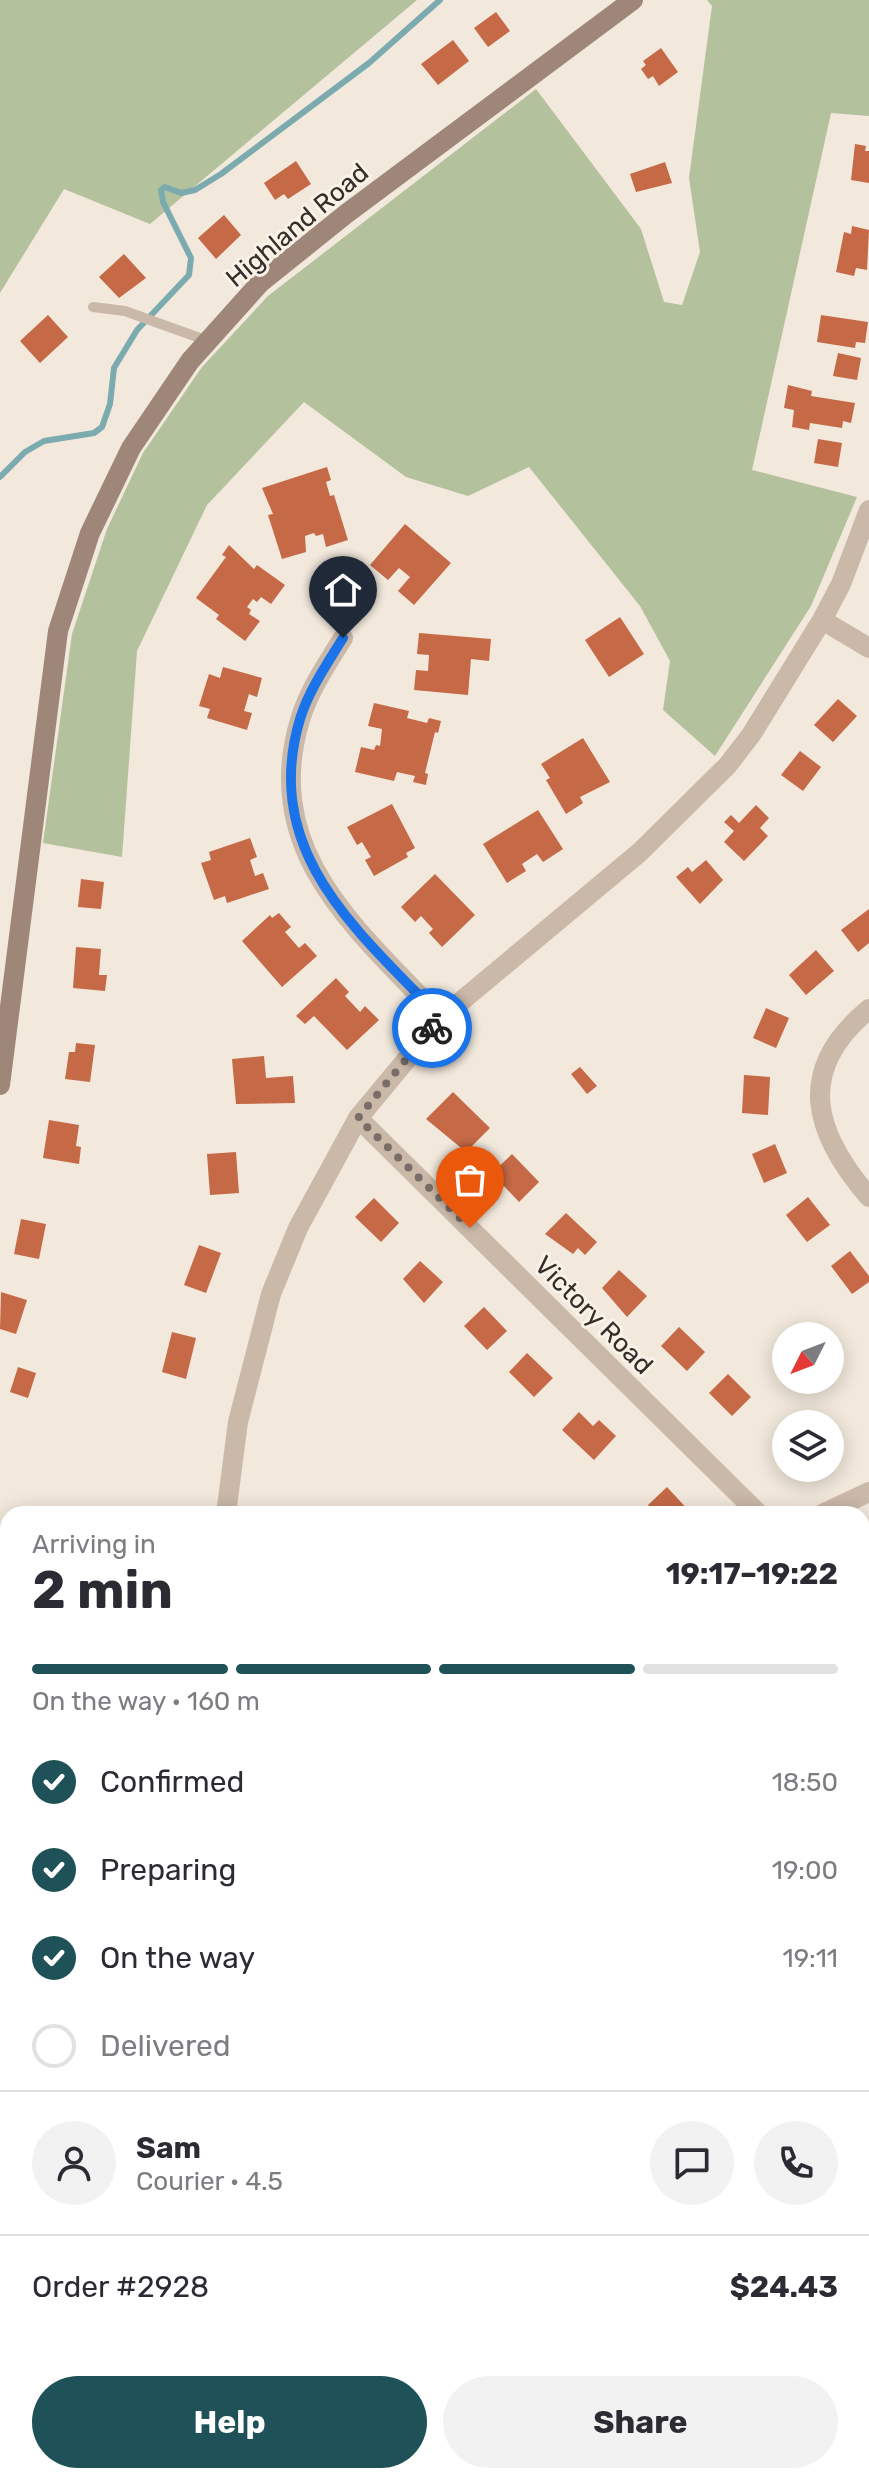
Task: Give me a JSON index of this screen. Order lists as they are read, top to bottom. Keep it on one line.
{"streets":{"street":["Highland Road","Victory Road"]},"north":"bottom left","page":{"heading":["2 min","Arriving in","19:17–19:22"],"panel":["Sam","Courier · 4.5","Order #2928","$24.43"],"bar":"On the way · 160 m","list":[["Confirmed","18:50"],["Preparing","19:00"],["On the way","19:11"],"Delivered"],"buttons":["Help","Share"]}}
